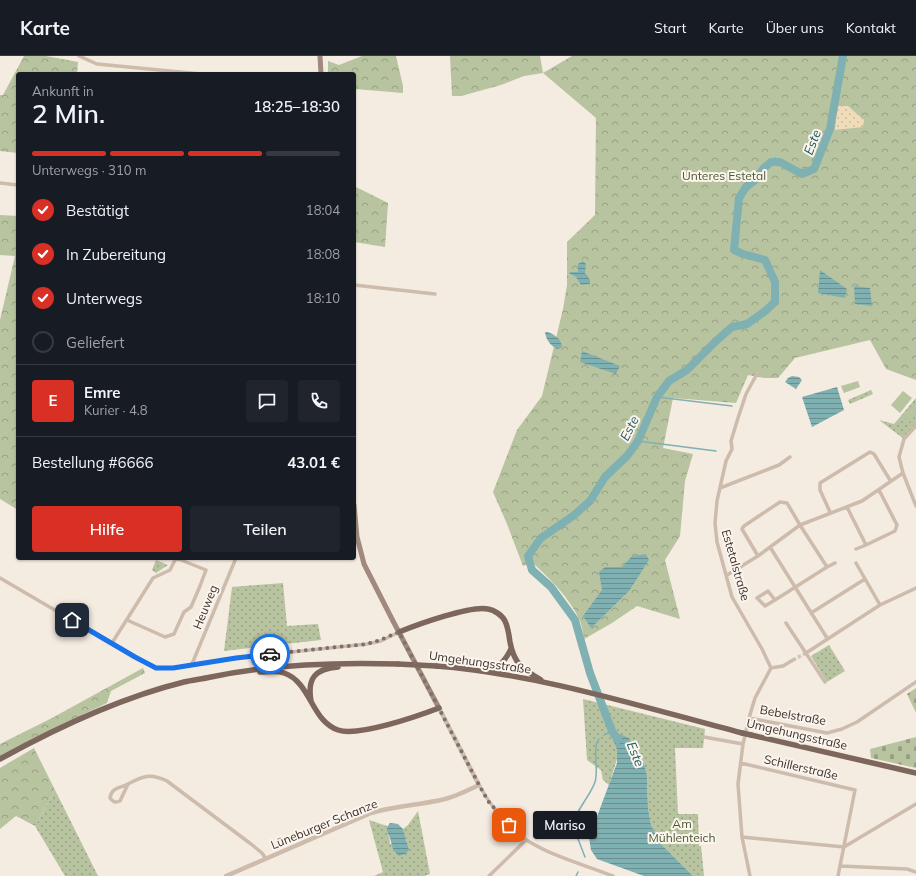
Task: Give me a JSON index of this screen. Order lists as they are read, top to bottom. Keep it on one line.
{"streets":{"main road":["Umgehungsstraße"],"street":["Estetalstraße","Heuweg","Bebelstraße","Schillerstraße","Lüneburger Schanze"]},"water":["Este"],"parks":["Unteres Estetal","Am Mühlenteich"],"places":["Mariso"],"page":{"header":"Karte","nav":["Start","Karte","Über uns","Kontakt"],"heading":["2 Min.","Ankunft in","18:25–18:30"],"panel":["Emre","Kurier · 4.8","Bestellung #6666","43.01 €"],"bar":"Unterwegs · 310 m","list":[["Bestätigt","18:04"],["In Zubereitung","18:08"],["Unterwegs","18:10"],"Geliefert"],"round":"E","buttons":["Hilfe","Teilen"],"bubble":"Mariso"}}
